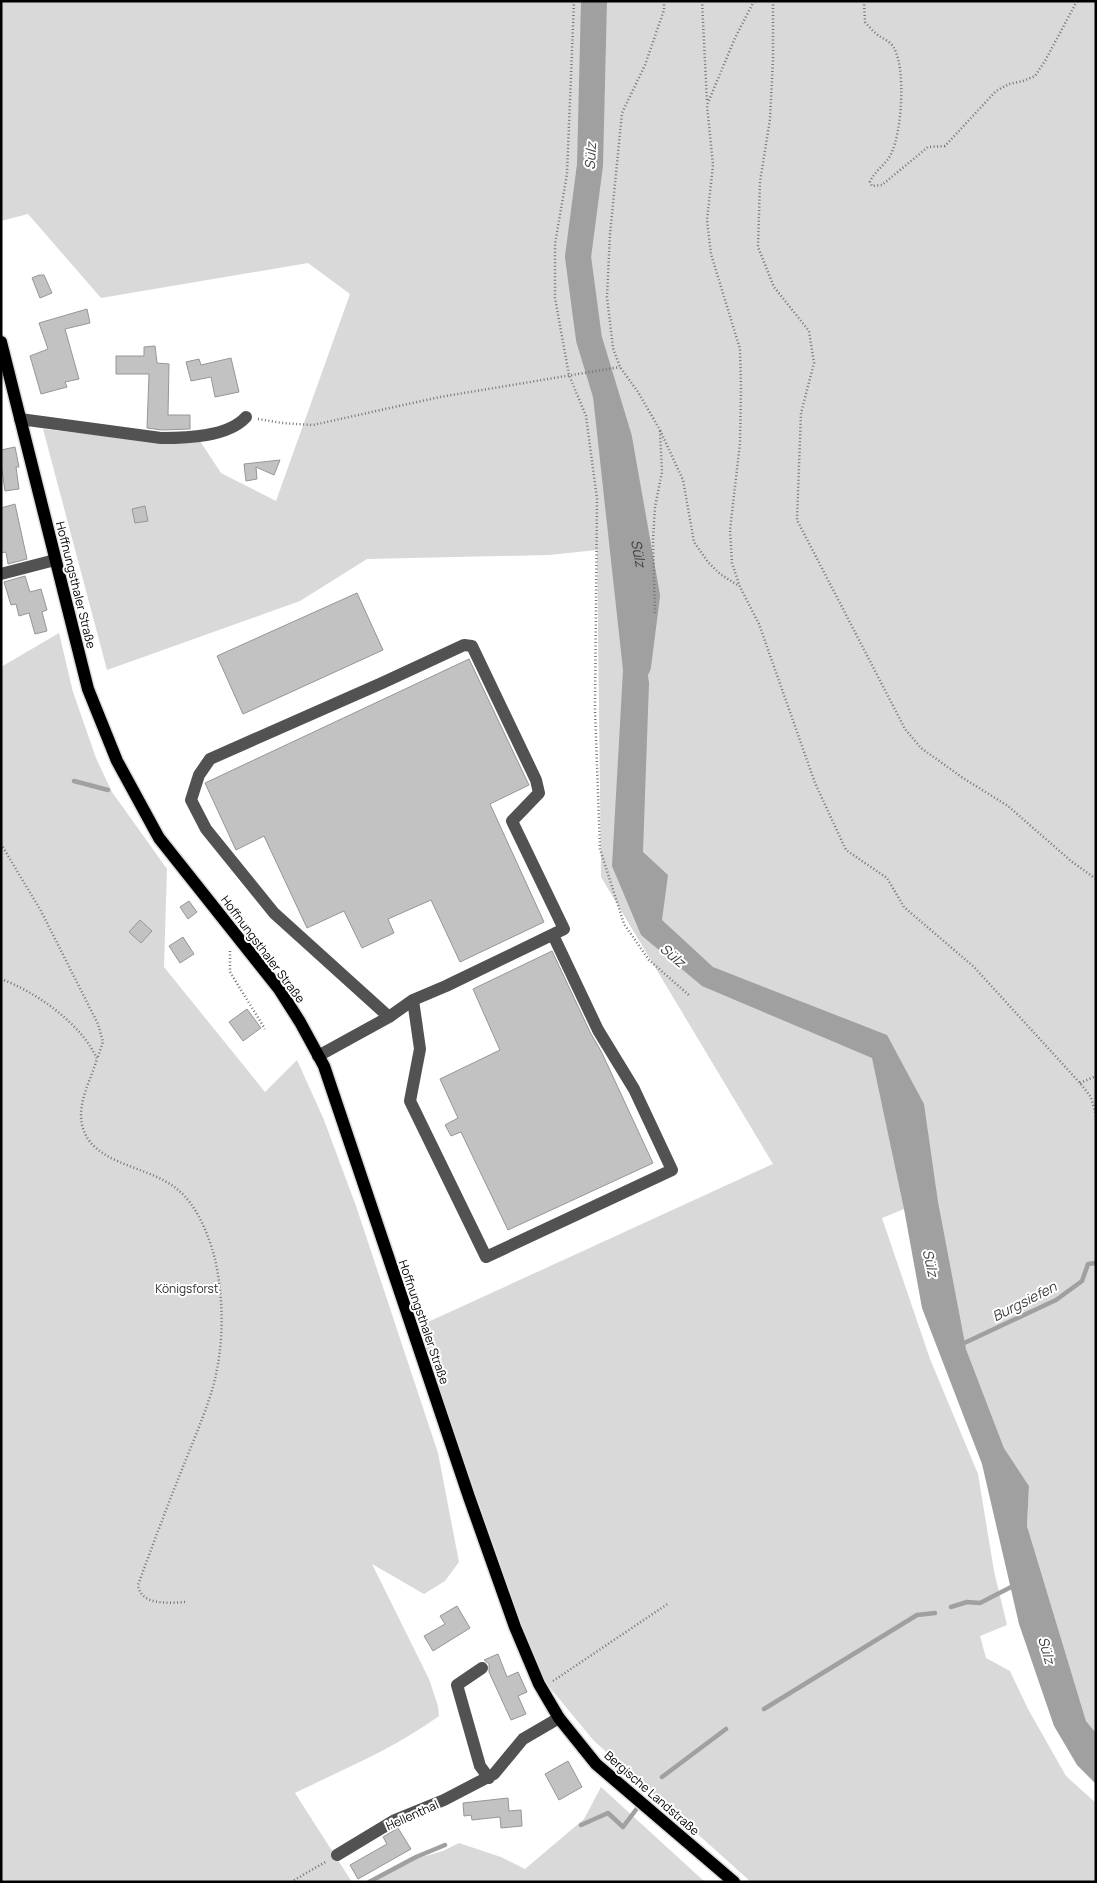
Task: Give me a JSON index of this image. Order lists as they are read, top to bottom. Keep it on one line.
{"streets":{"main road":["Hoffnungsthaler Straße","Bergische Landstraße"],"lane":["Hellenthal"]},"crossings":[["Hoffnungsthaler Straße","Bergische Landstraße"],["Hoffnungsthaler Straße","Hellenthal"],["Bergische Landstraße","Hellenthal"]],"water":["Sülz","Burgsiefen"],"parks":["Königsforst"]}
